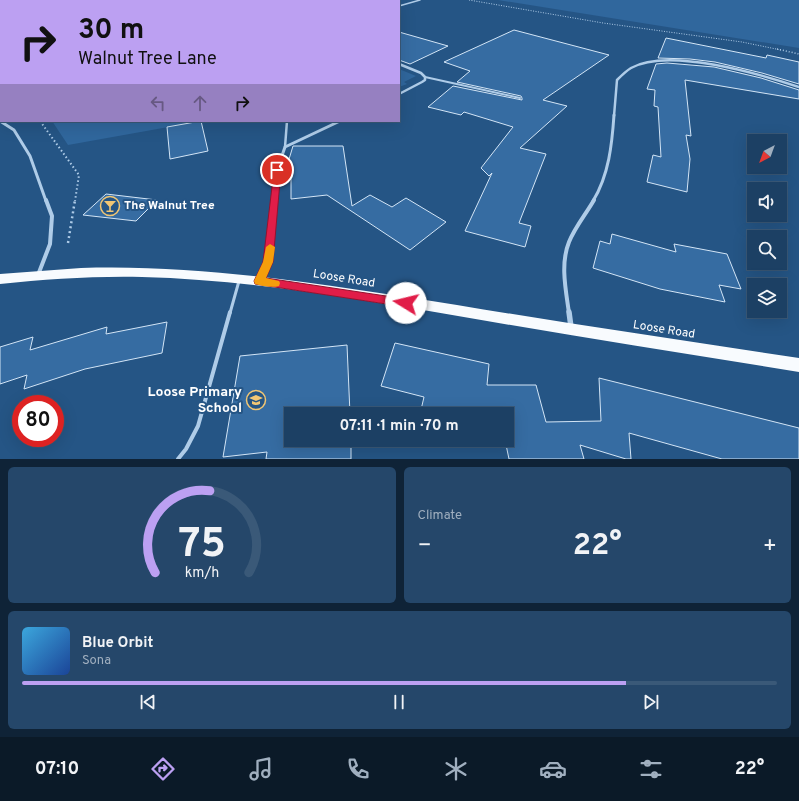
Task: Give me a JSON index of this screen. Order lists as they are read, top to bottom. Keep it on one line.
{"streets":{"highway":["Loose Road"]},"places":{"bar":["The Walnut Tree"],"school or university":["Loose Primary School"]},"north":"bottom left","page":{"turn":["30 m","Walnut Tree Lane"],"limit":"80","trip":"07:11 · 1 min · 70 m","tile":"Climate","heat":["−","22°","+"],"song":["Blue Orbit","Sona"],"tabs":["07:10","22°"],"gauge":["75","km/h"]}}
